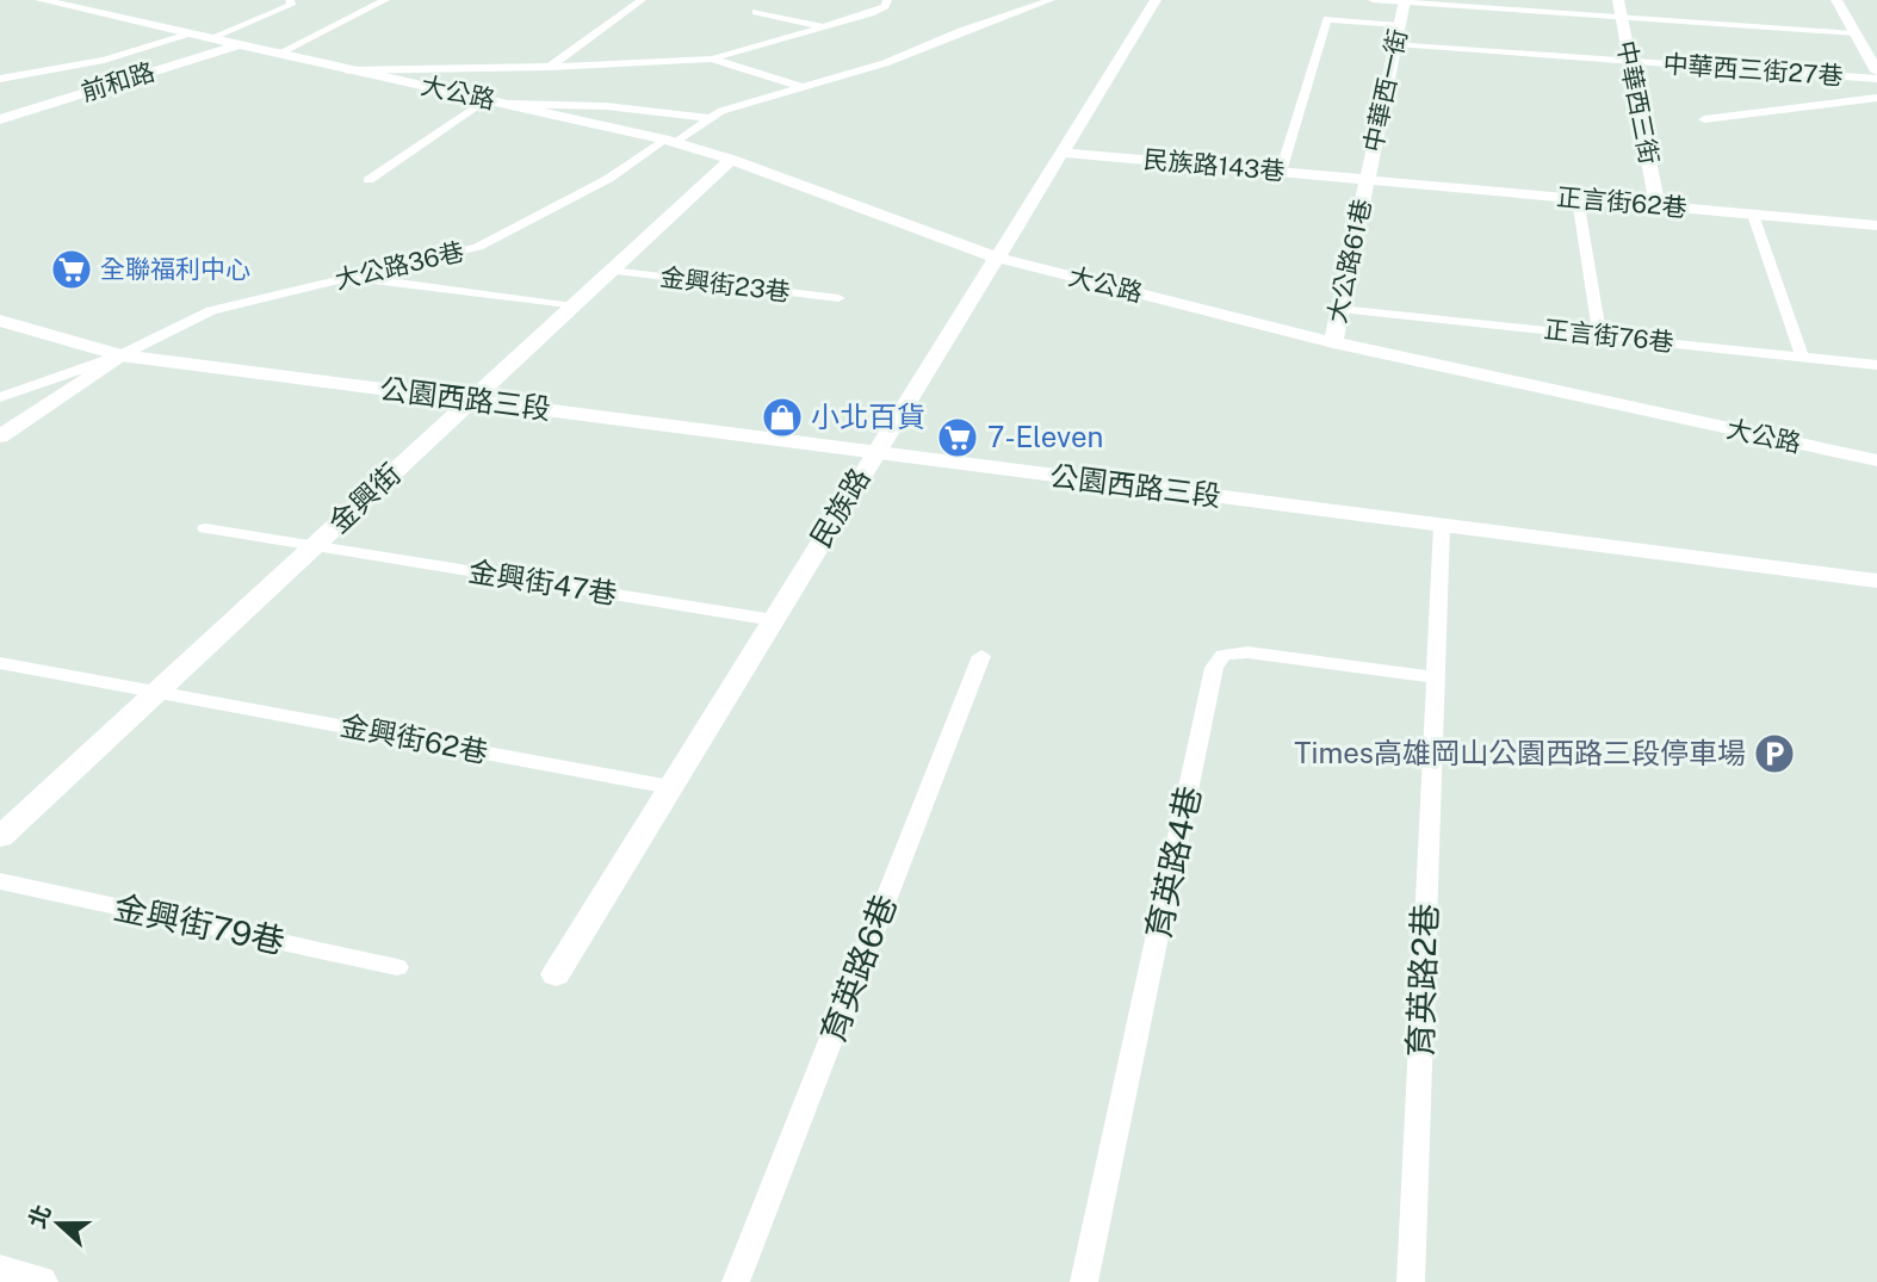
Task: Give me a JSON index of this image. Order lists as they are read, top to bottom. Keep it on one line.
{"streets":{"street":["前和路","中華西一街","大公路","中華西三街","民族路143巷","正言街62巷","大公路61巷","公園西路三段","金興街","民族路"],"lane":["中華西三街27巷","大公路36巷","金興街23巷","正言街76巷","金興街47巷","金興街62巷","育英路4巷","金興街79巷","育英路6巷","育英路2巷"]},"crossings":[["中華西三街27巷","中華西一街"],["中華西三街27巷","中華西三街"],["前和路","大公路"],["中華西一街","民族路143巷"],["中華西一街","正言街62巷"],["中華西一街","大公路61巷"],["大公路","大公路61巷"],["大公路","大公路36巷"],["大公路","金興街"],["大公路","民族路"],["中華西三街","正言街62巷"],["民族路143巷","正言街62巷"],["民族路143巷","大公路61巷"],["民族路143巷","民族路"],["正言街62巷","大公路61巷"],["大公路61巷","正言街76巷"],["大公路36巷","公園西路三段"],["金興街23巷","金興街"],["公園西路三段","金興街"],["公園西路三段","民族路"],["公園西路三段","育英路2巷"],["金興街","金興街47巷"],["金興街","金興街62巷"],["民族路","金興街47巷"],["民族路","金興街62巷"],["育英路4巷","育英路2巷"]],"places":{"supermarket":["全聯福利中心","7-Eleven"],"shop":["小北百貨"],"parking":["Times高雄岡山公園西路三段停車場"]},"north":"left"}
